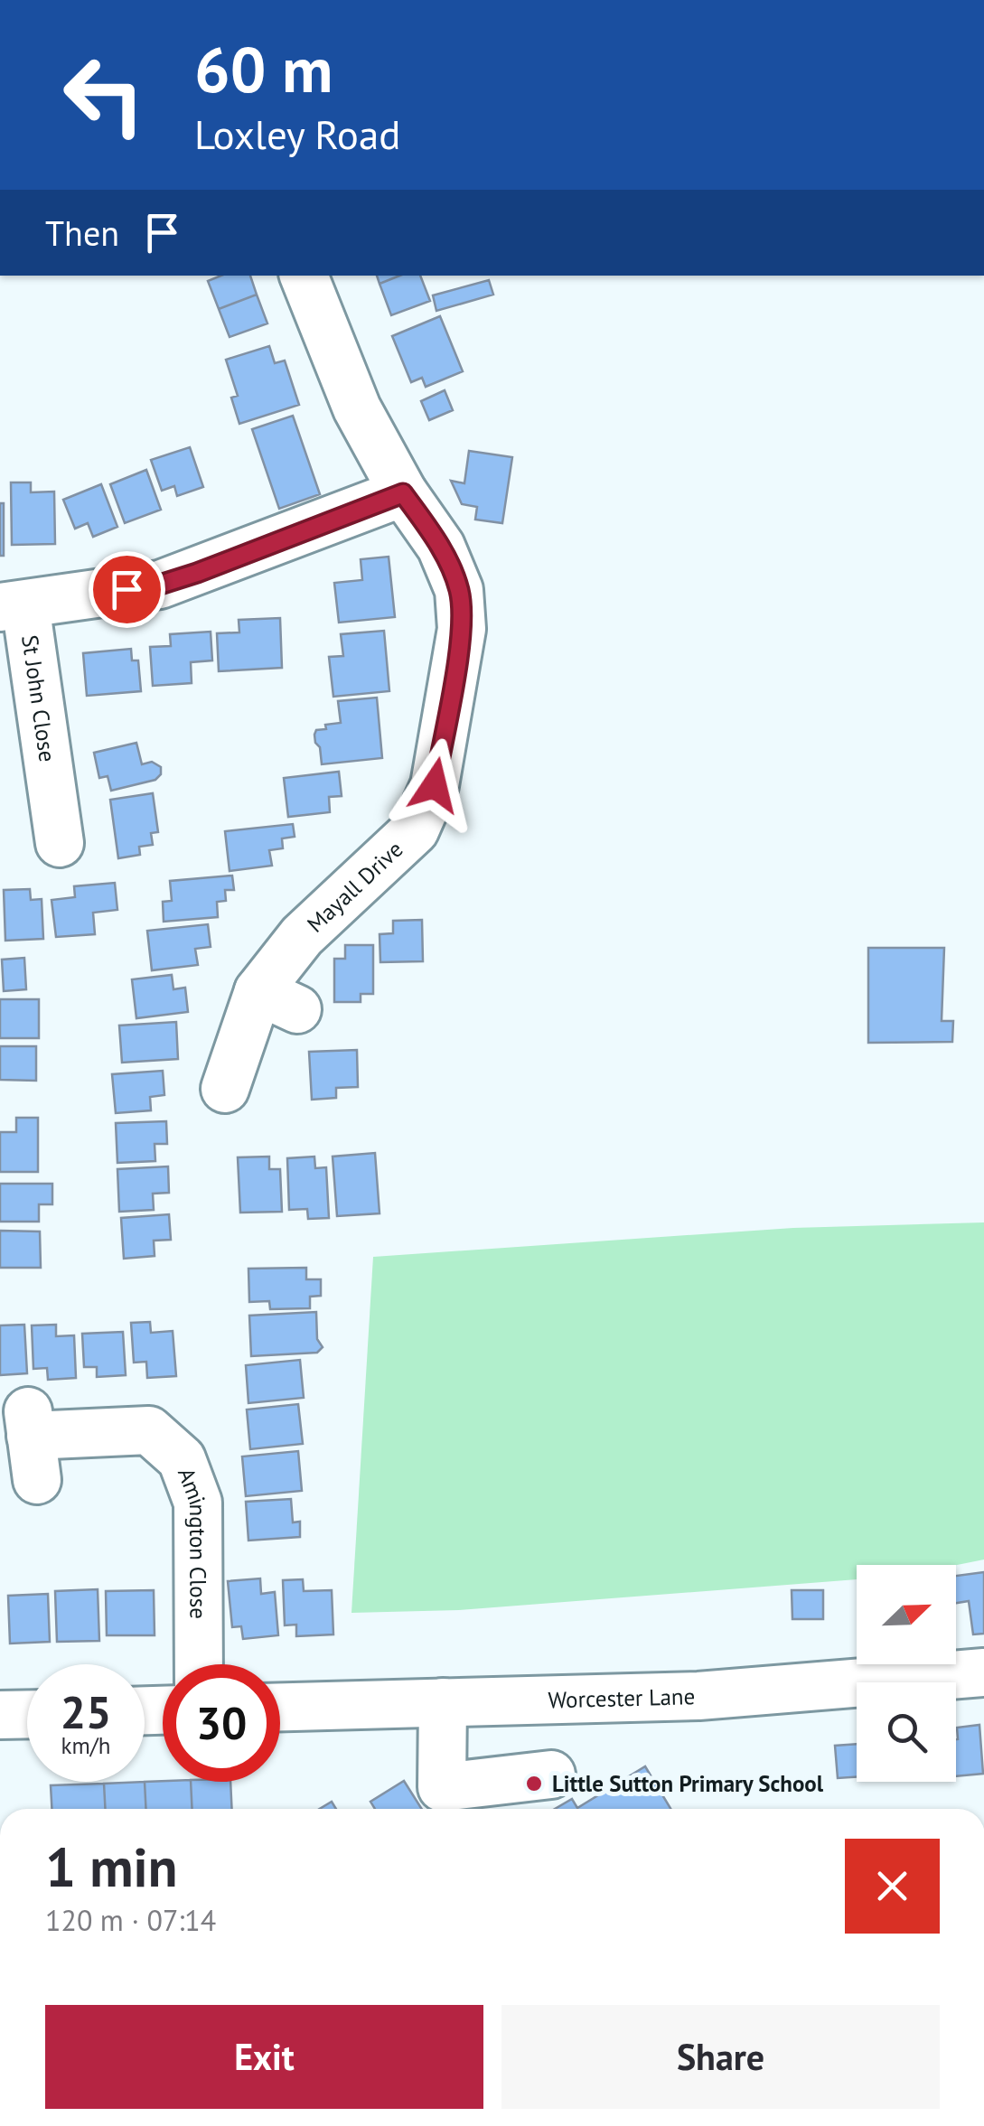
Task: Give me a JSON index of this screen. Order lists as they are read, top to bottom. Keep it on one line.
{"streets":{"street":["St John Close","Mayall Drive","Amington Close","Worcester Lane"]},"places":["Little Sutton Primary School"],"north":"top right","page":{"turn":["60 m","Loxley Road"],"then":"Then","speed":"25 km/h","limit":"30","heading":["1 min","120 m · 07:14"],"buttons":["Exit","Share"]}}
